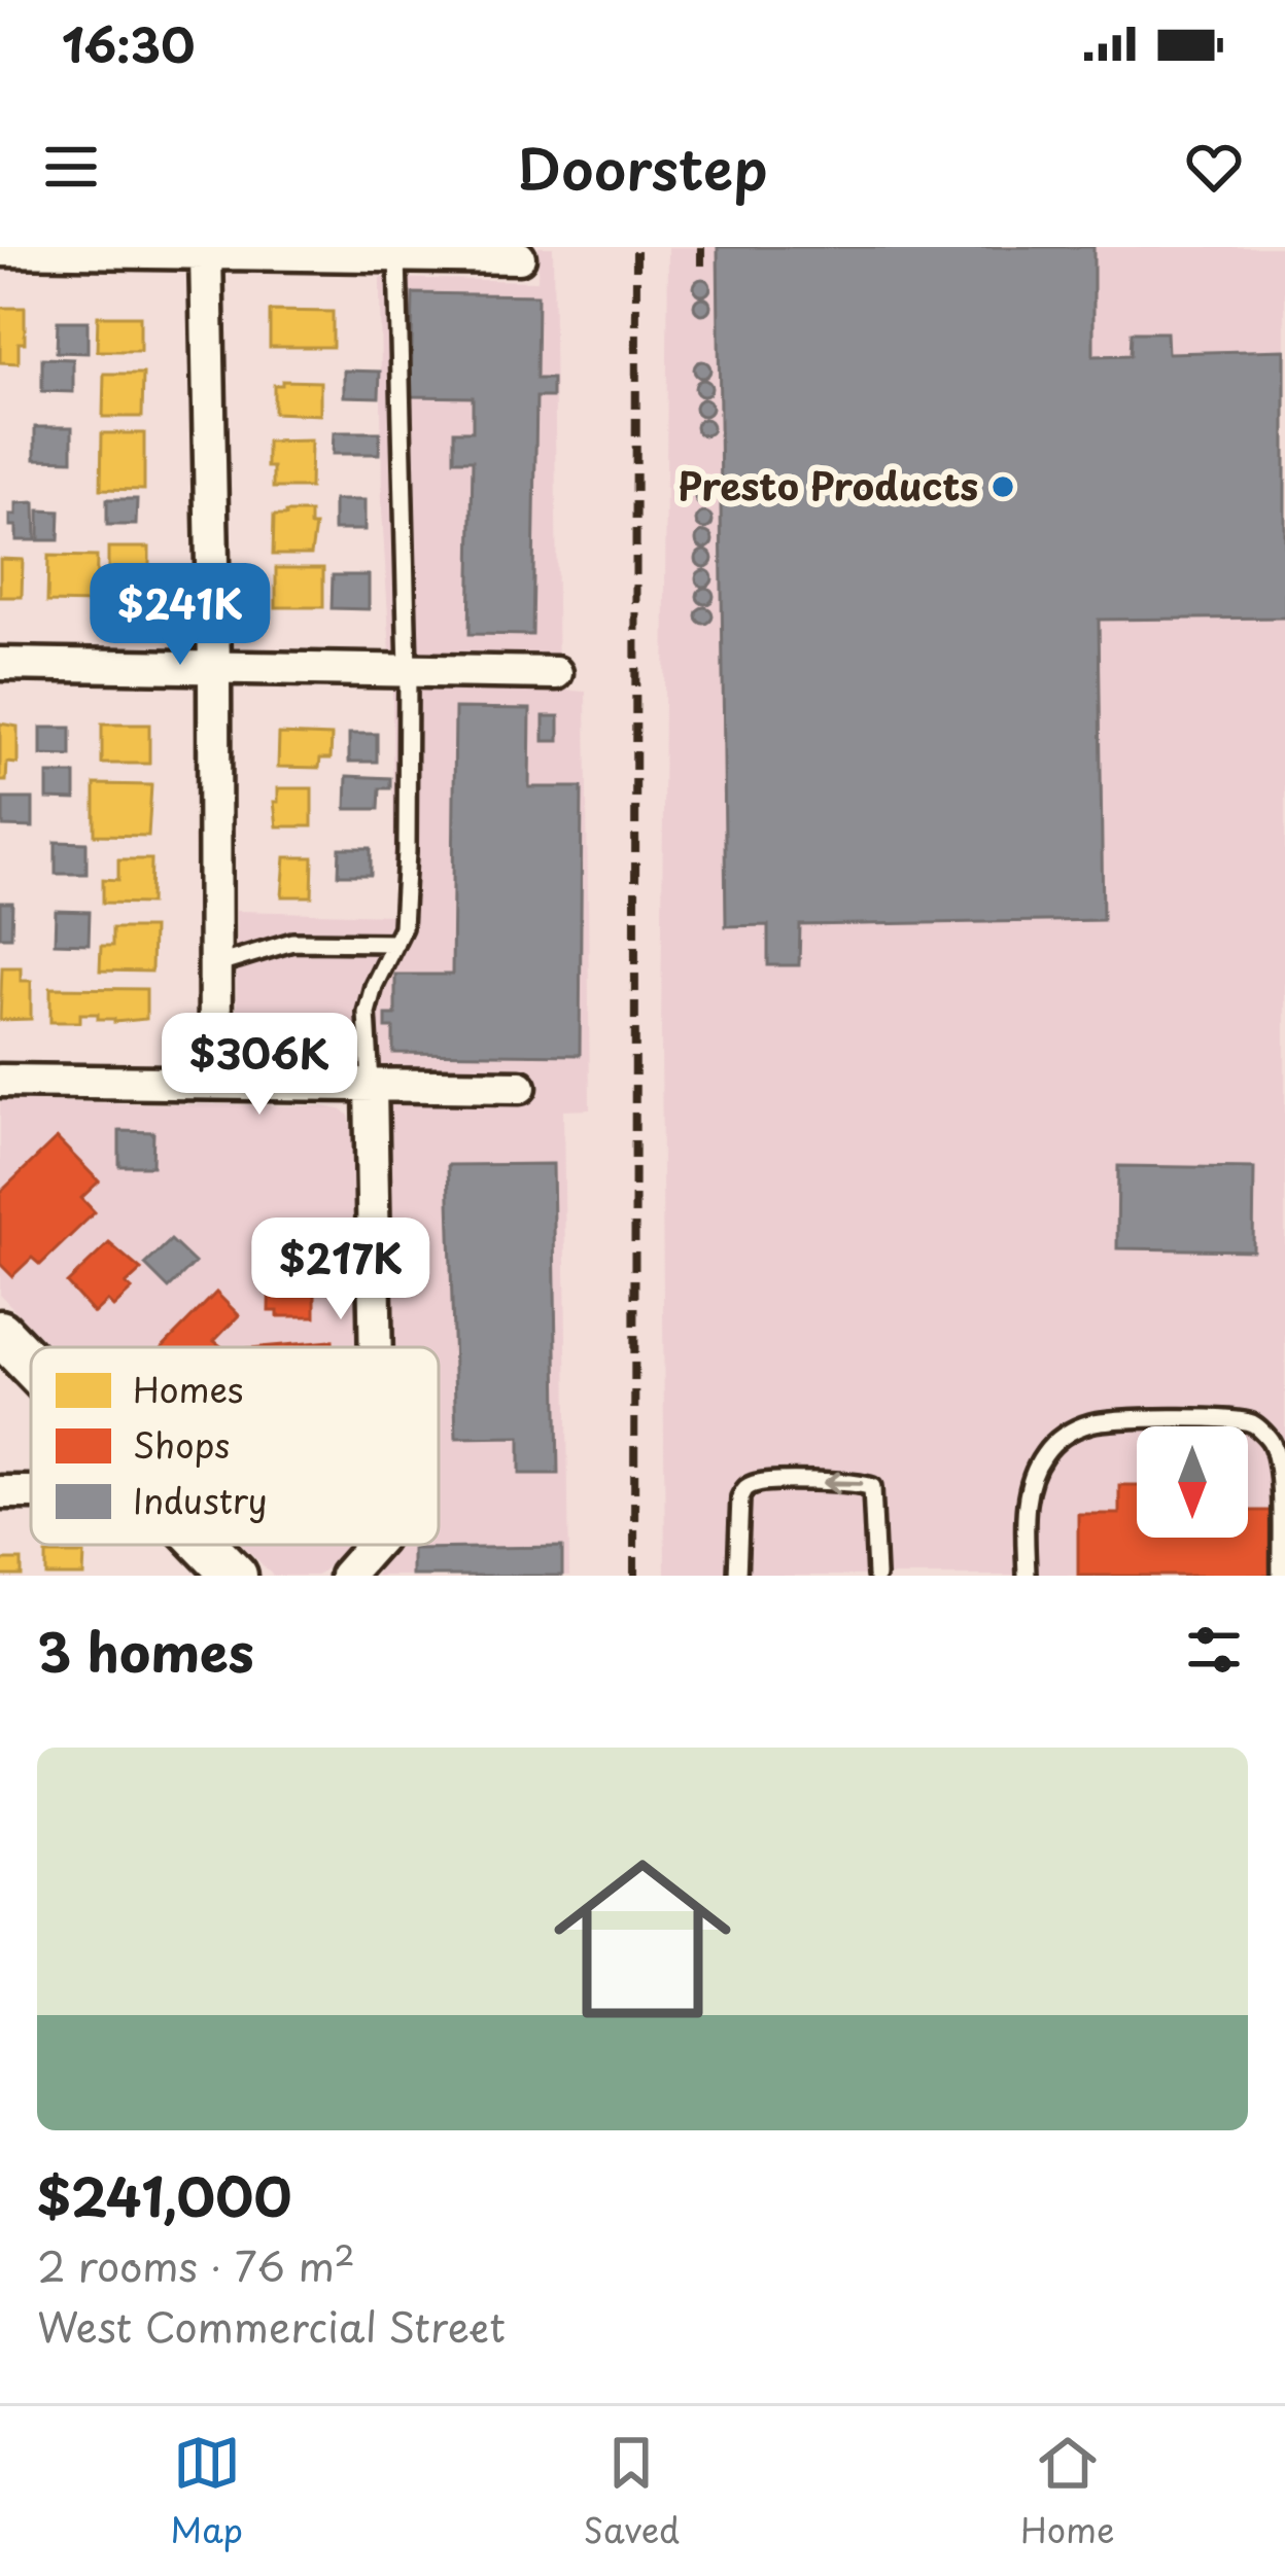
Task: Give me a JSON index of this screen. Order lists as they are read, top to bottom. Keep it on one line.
{"places":["Presto Products"],"legend":["Homes","Shops","Industry"],"north":"bottom","page":{"status":"16:30","header":"Doorstep","price":["$241K","$306K","$217K"],"heading":"3 homes","list":[{"name":"$241,000","note":"2 rooms · 76 m² · West Commercial Street"}],"tabs":["Map","Saved","Home"]}}
